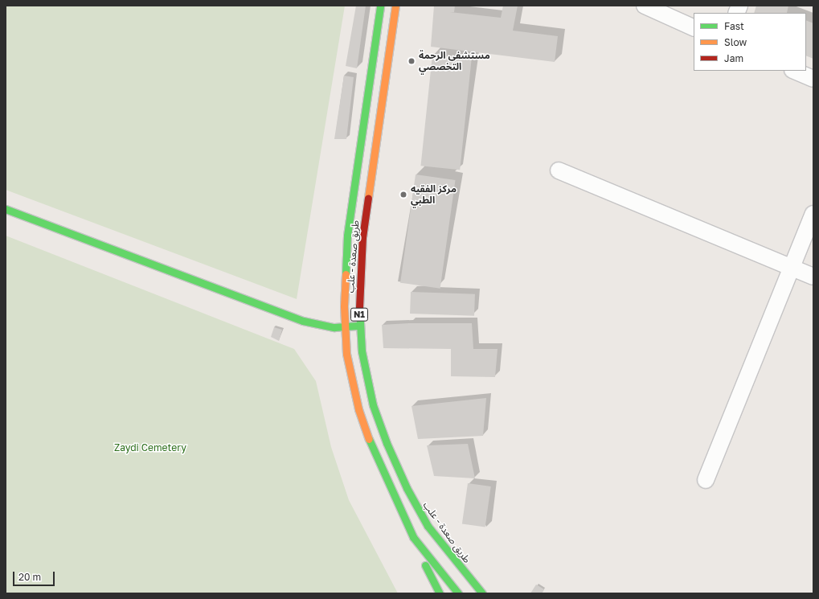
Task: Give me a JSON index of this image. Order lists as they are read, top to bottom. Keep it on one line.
{"streets":{"main road":["طريق صعدة - علب","N1"]},"parks":["Zaydi Cemetery"],"places":["مستشفى الرحمة التخصصي","مركز الفقيه الطبي"],"legend":["Fast","Slow","Jam"],"scale_bar":"20 m"}
